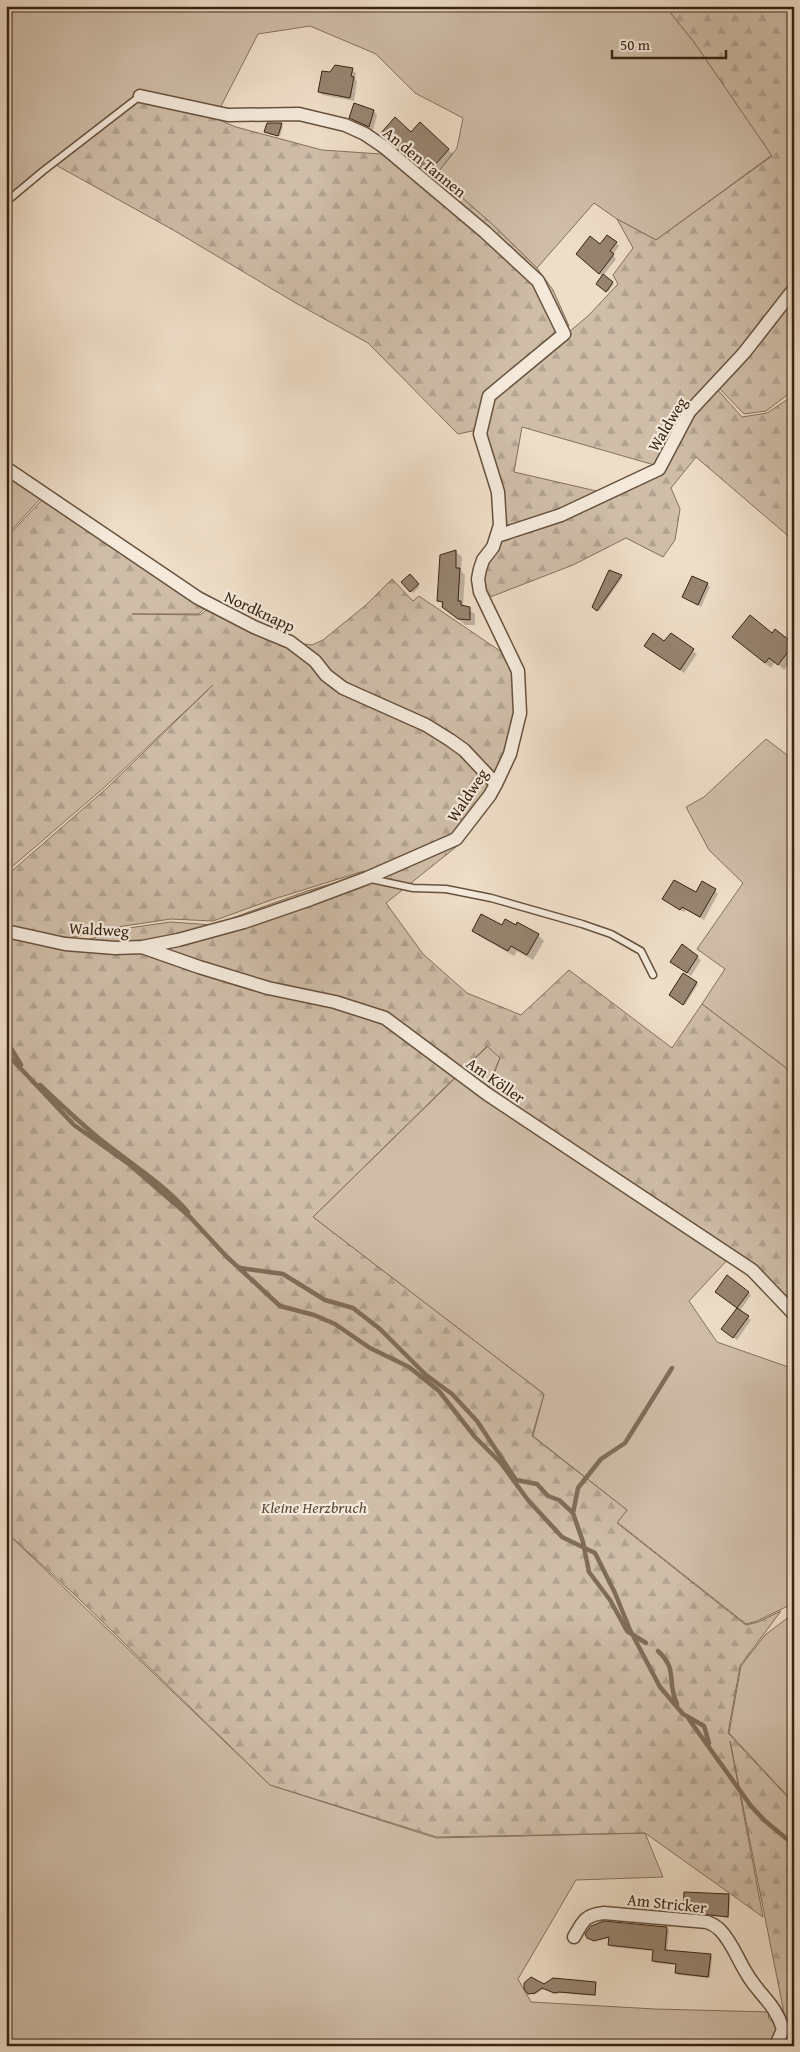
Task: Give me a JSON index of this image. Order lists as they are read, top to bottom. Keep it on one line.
{"streets":{"street":["An den Tannen","Waldweg","Nordknapp","Am Köller","Am Stricker"]},"crossings":[["An den Tannen","Waldweg"],["Waldweg","Nordknapp"],["Waldweg","Am Köller"]],"parks":["Kleine Herzbruch"],"scale_bar":"50 m"}
